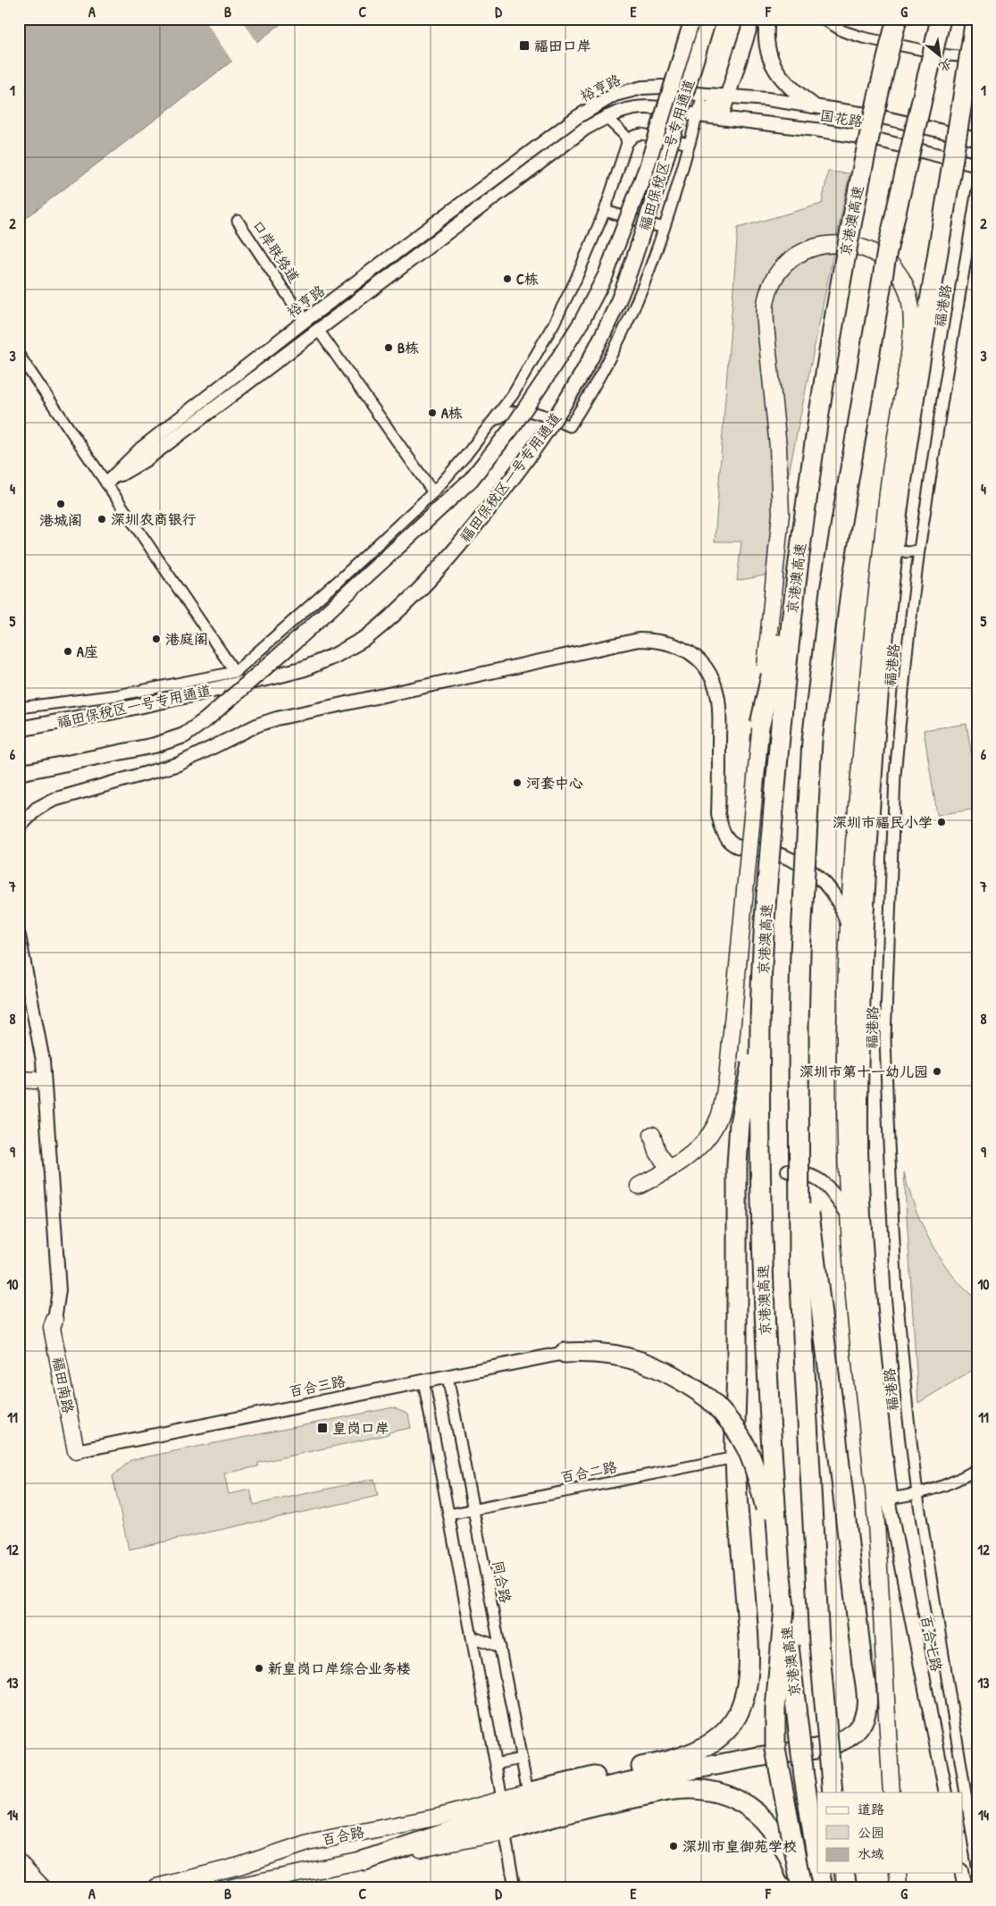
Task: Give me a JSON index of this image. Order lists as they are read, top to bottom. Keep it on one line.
{"streets":{"highway":["京港澳高速"],"main road":["福田保税区一号专用通道","福田南路","百合路"],"street":["裕亨路","国花路","口岸联络道","福港路","百合三路","百合二路","同合路","百合七路"]},"crossings":[["裕亨路","国花路"],["裕亨路","口岸联络道"],["福田南路","百合三路"],["百合三路","同合路"],["百合二路","同合路"],["同合路","百合路"]],"places":{"transit":["福田口岸","皇岗口岸"],"other":["C栋","B栋","A栋","港城阁","深圳农商银行","港庭阁","A座","河套中心","深圳市福民小学","深圳市第十一幼儿园","新皇岗口岸综合业务楼","深圳市皇御苑学校"]},"legend":["道路","公园","水域"],"north":"bottom right","grid":{"columns":["A","B","C","D","E","F","G"],"rows":["1","2","3","4","5","6","7","8","9","10","11","12","13","14"]}}
